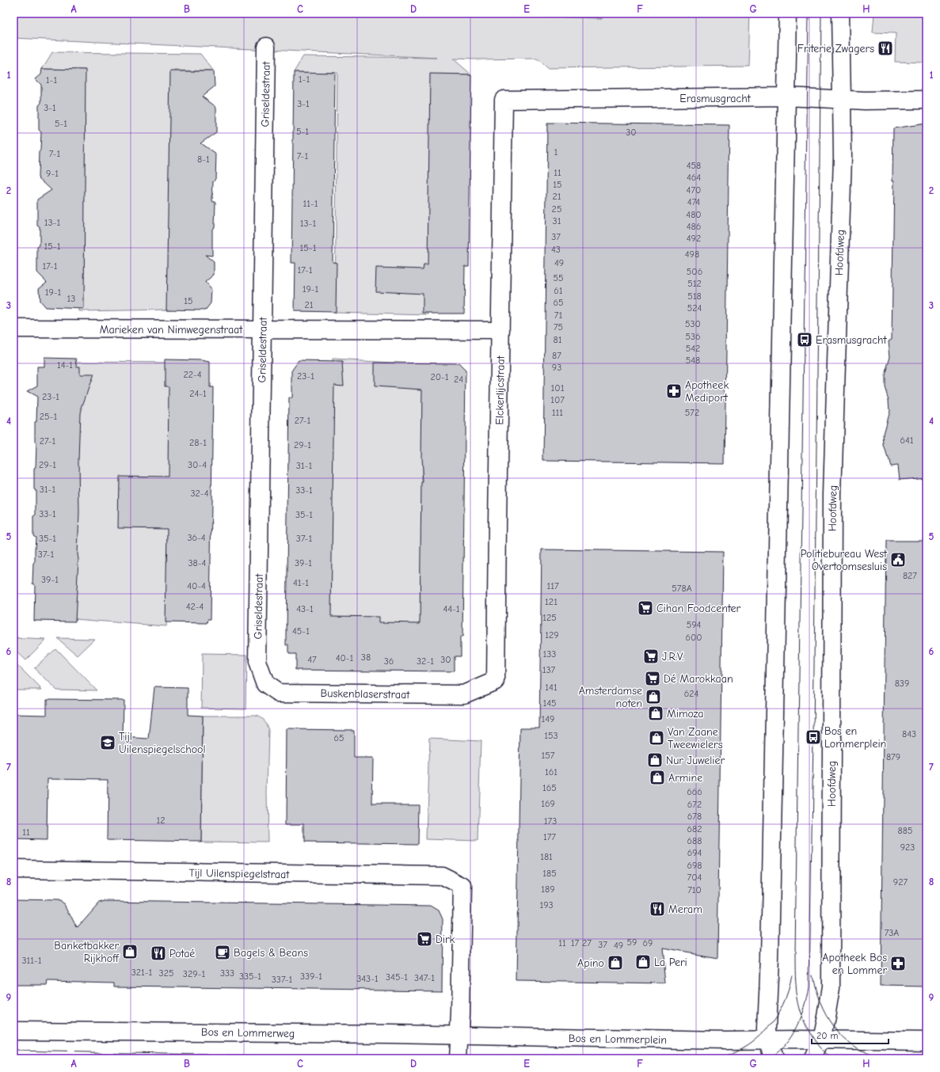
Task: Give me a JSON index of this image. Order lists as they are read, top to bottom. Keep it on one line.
{"streets":{"street":["Griseldestraat","Erasmusgracht","Hoofdweg","Marieken van Nimwegenstraat","Elckerlijcstraat","Buskenblaserstraat","Tijl Uilenspiegelstraat","Bos en Lommerweg","Bos en Lommerplein"]},"crossings":[["Griseldestraat","Marieken van Nimwegenstraat"],["Griseldestraat","Buskenblaserstraat"],["Erasmusgracht","Hoofdweg"],["Erasmusgracht","Elckerlijcstraat"],["Hoofdweg","Bos en Lommerplein"],["Marieken van Nimwegenstraat","Elckerlijcstraat"],["Elckerlijcstraat","Buskenblaserstraat"],["Tijl Uilenspiegelstraat","Bos en Lommerweg"],["Tijl Uilenspiegelstraat","Bos en Lommerplein"],["Bos en Lommerweg","Bos en Lommerplein"]],"places":{"restaurant":["Friterie Zwagers","Meram","Potaé"],"bus stop":["Erasmusgracht","Bos en Lommerplein"],"pharmacy":["Apotheek Mediport","Apotheek Bos en Lommer"],"public building":["Politiebureau West Overtoomsesluis"],"supermarket":["Cihan Foodcenter","J.R.V.","Dé Marokkaan","Dirk"],"shop":["Amsterdamse noten","Mimoza","Van Zaane Tweewielers","Nur Juwelier","Armine","Banketbakker Rijkhoff","La Peri","Apino"],"school or university":["Tijl Uilenspiegelschool"],"cafe":["Bagels & Beans"]},"house_numbers":["1-1","1-1","3-1","3-1","5-1","5-1","30","1","7-1","7-1","8-1","458","11","9-1","464","15","470","21","474","11-1","25","480","31","13-1","13-1","486","37","492","15-1","15-1","43","498","49","17-1","17-1","506","55","512","19-1","61","19-1","518","13","15","65","21","524","71","530","75","536","81","542","87","548","14-1","93","22-4","23-1","20-1","24","101","24-1","23-1","107","111","572","25-1","27-1","641","27-1","28-1","29-1","29-1","30-4","31-1","31-1","33-1","32-4","33-1","35-1","36-4","35-1","37-1","37-1","38-4","39-1","827","39-1","41-1","40-4","117","578A","121","42-4","43-1","44-1","125","594","45-1","129","600","133","38","40-1","47","30","36","32-1","137","839","141","624","145","149","843","153","65","157","879","161","165","666","169","672","678","12","173","682","885","11","177","688","923","694","181","698","185","704","927","189","710","193","73A","59","11","17","27","69","37","49","311-1","321-1","325","333","329-1","335-1","339-1","345-1","347-1","343-1","337-1"],"scale_bar":"20 m","grid":{"columns":["A","B","C","D","E","F","G","H"],"rows":["1","2","3","4","5","6","7","8","9"]}}
